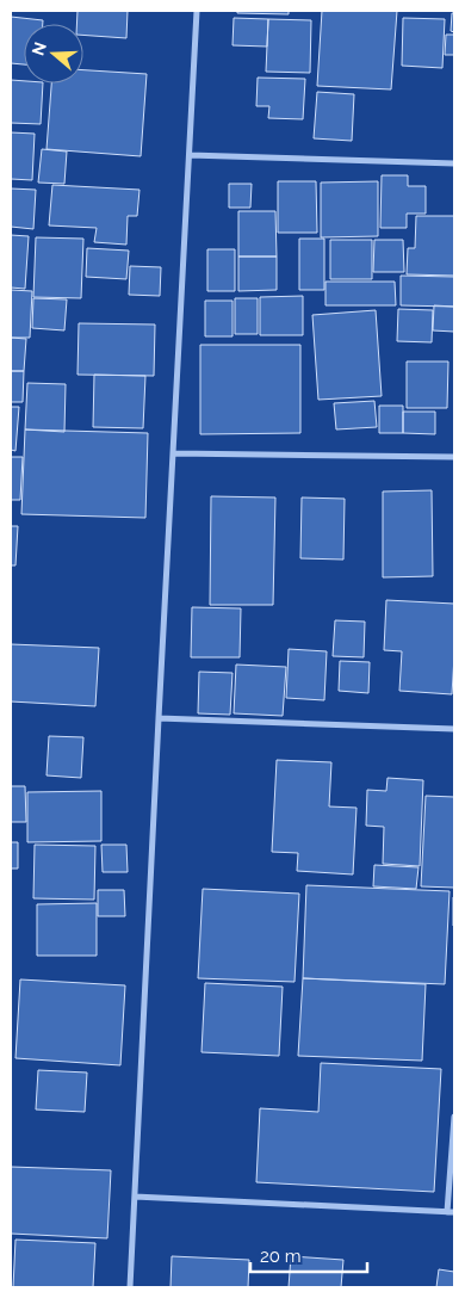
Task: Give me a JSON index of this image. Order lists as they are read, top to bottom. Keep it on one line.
{"scale_bar":"20 m","north":"left"}
